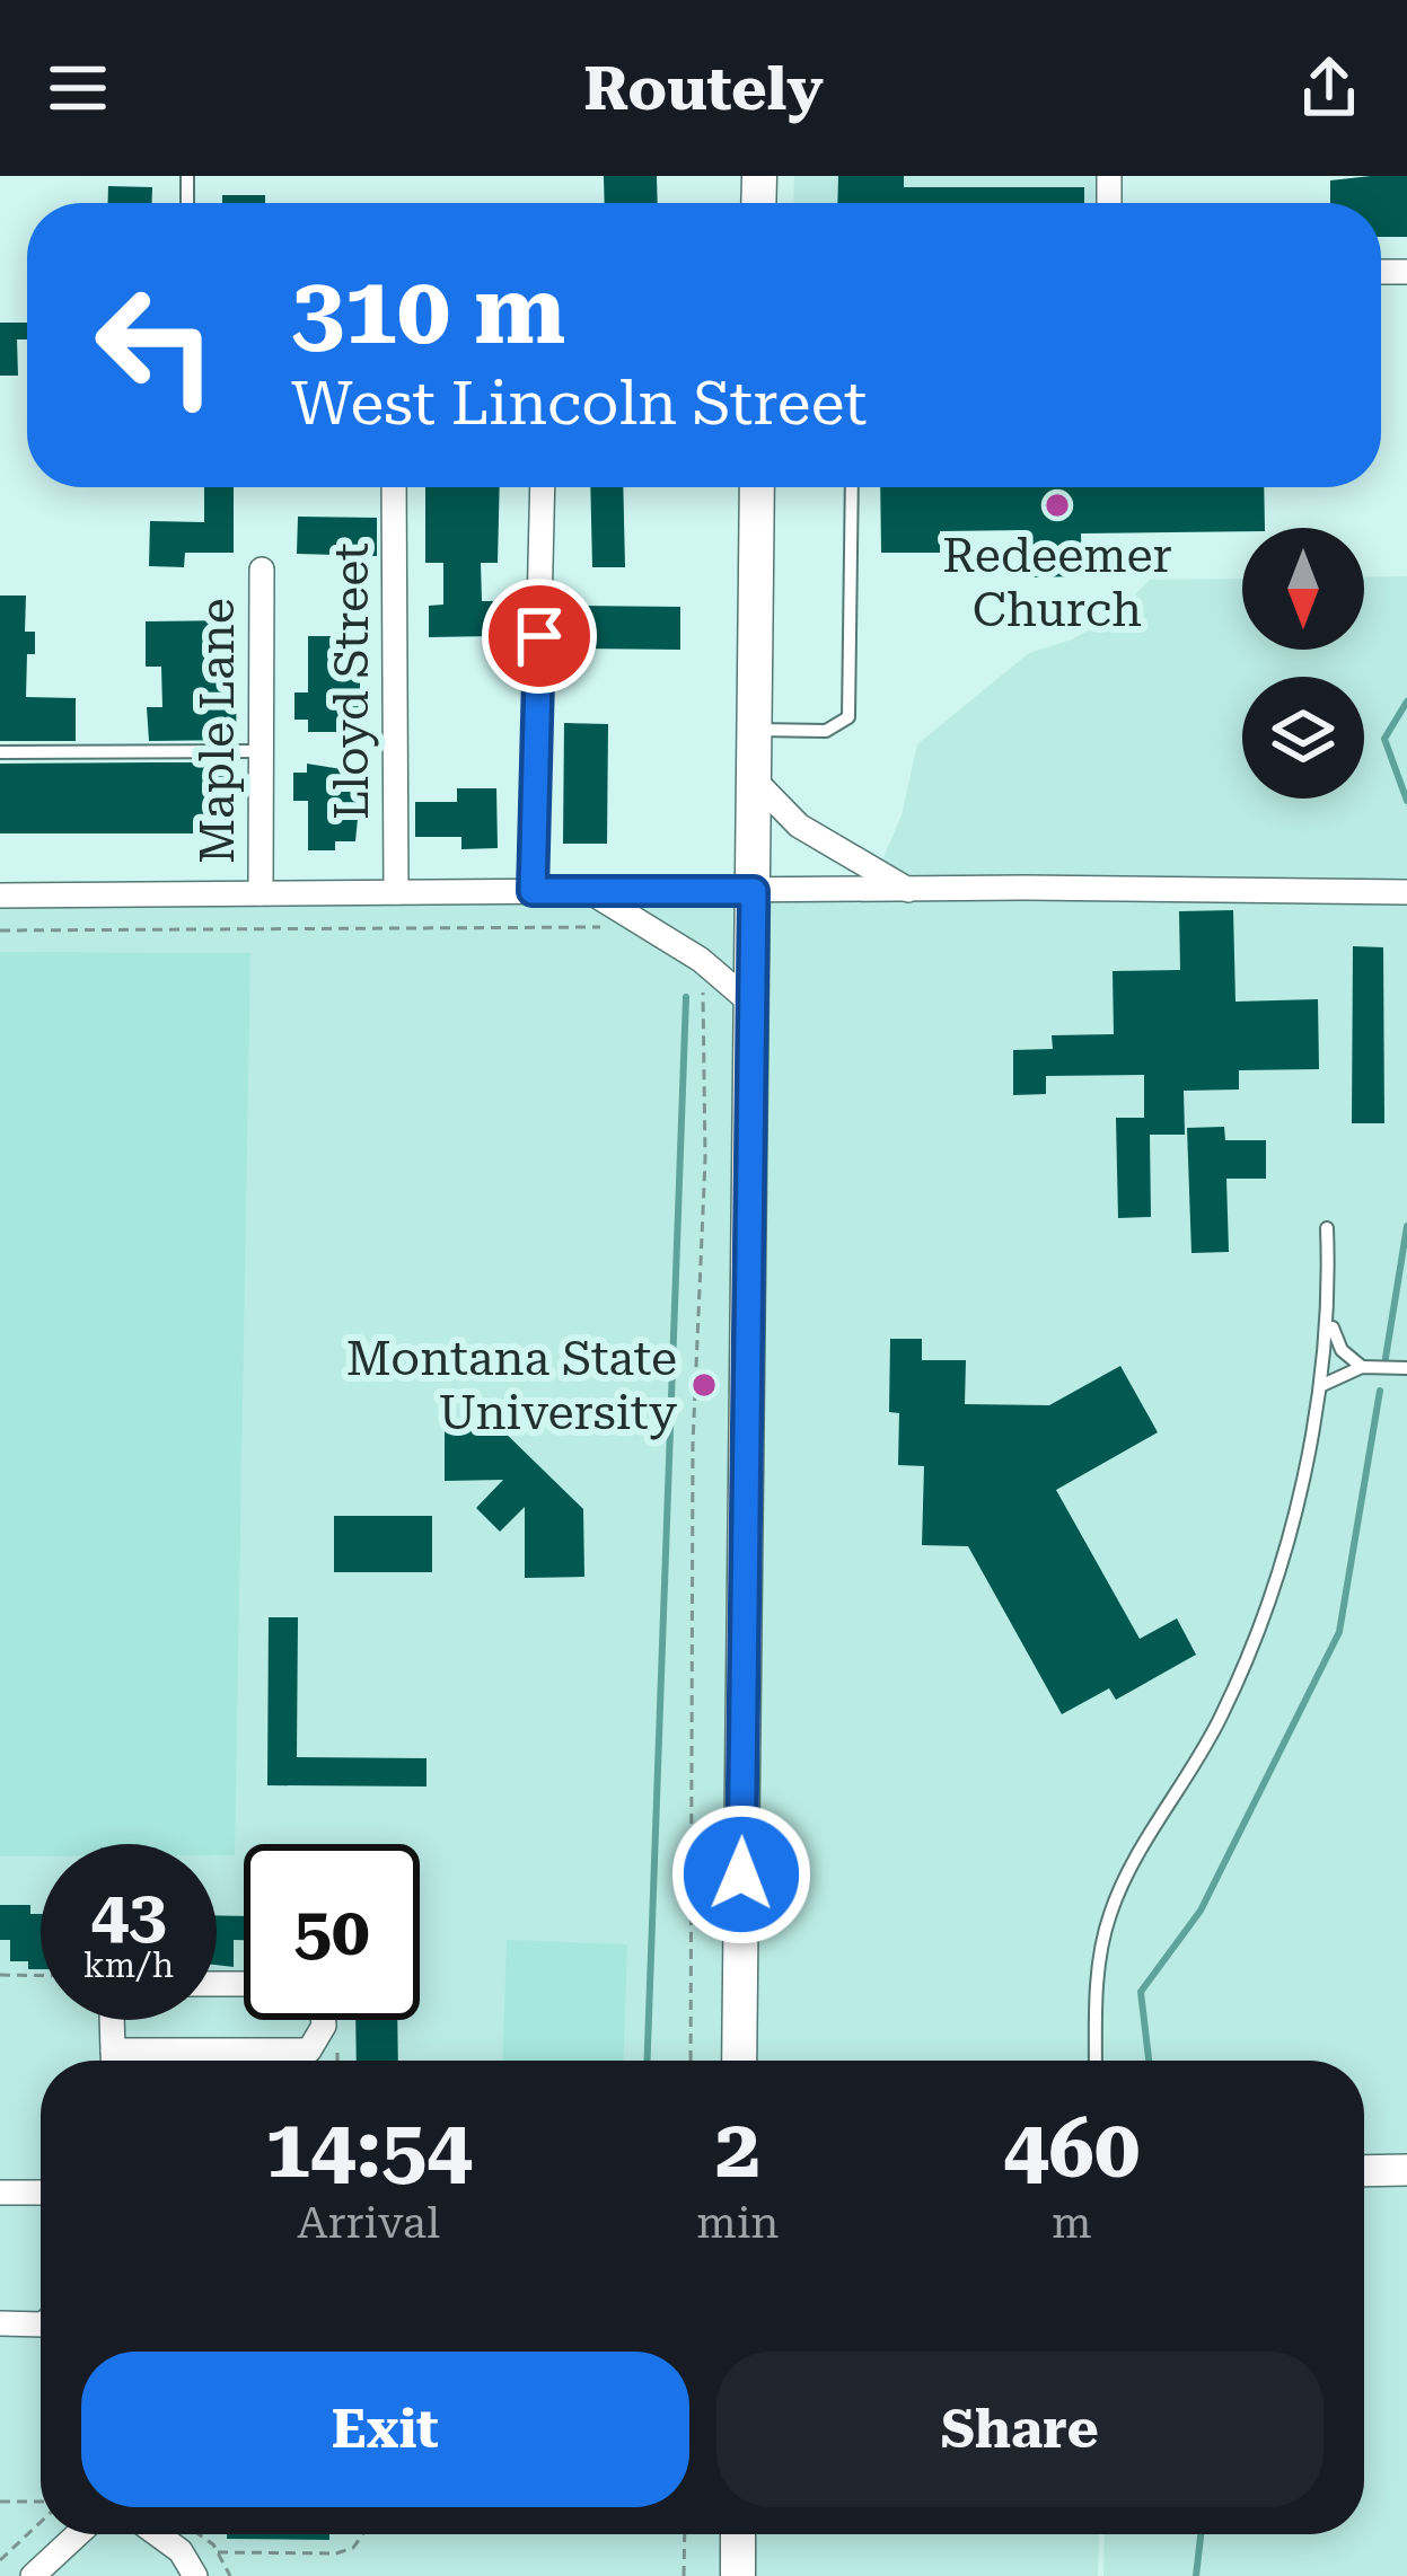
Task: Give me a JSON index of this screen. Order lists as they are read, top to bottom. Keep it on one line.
{"streets":{"street":["Lloyd Street","Maple Lane"]},"places":["Redeemer Church","Montana State University"],"north":"bottom","page":{"header":"Routely","turn":["310 m","West Lincoln Street"],"speed":"43 km/h","limit":"50","eta":["14:54","Arrival","2","min","460","m"],"buttons":["Exit","Share"]}}
